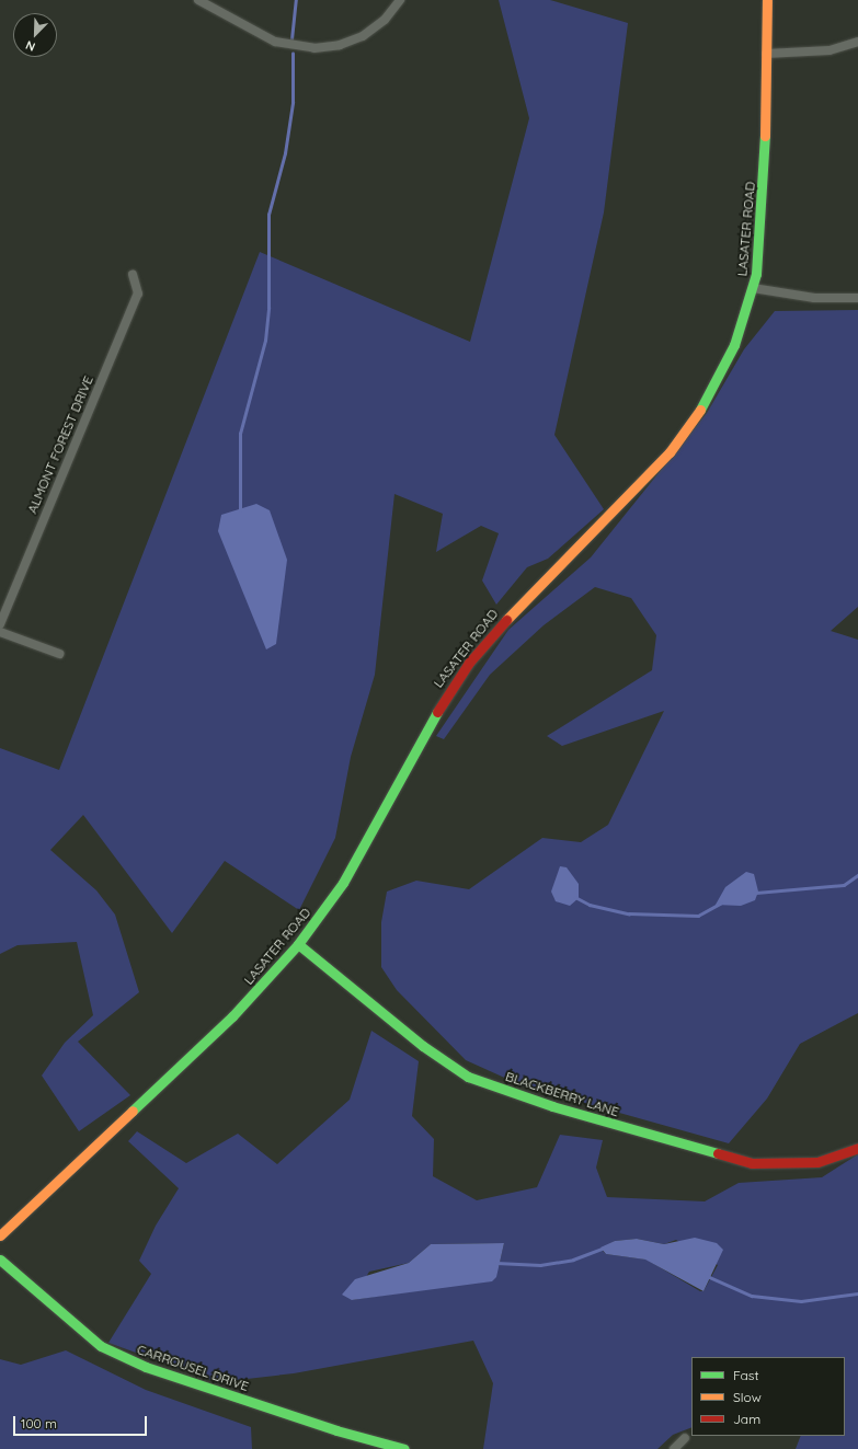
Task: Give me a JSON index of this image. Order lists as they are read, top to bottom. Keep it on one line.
{"streets":{"street":["LASATER ROAD","ALMONT FOREST DRIVE","BLACKBERRY LANE","CARROUSEL DRIVE"]},"crossings":[["LASATER ROAD","BLACKBERRY LANE"]],"legend":["Fast","Slow","Jam"],"scale_bar":"100 m","north":"bottom left"}
